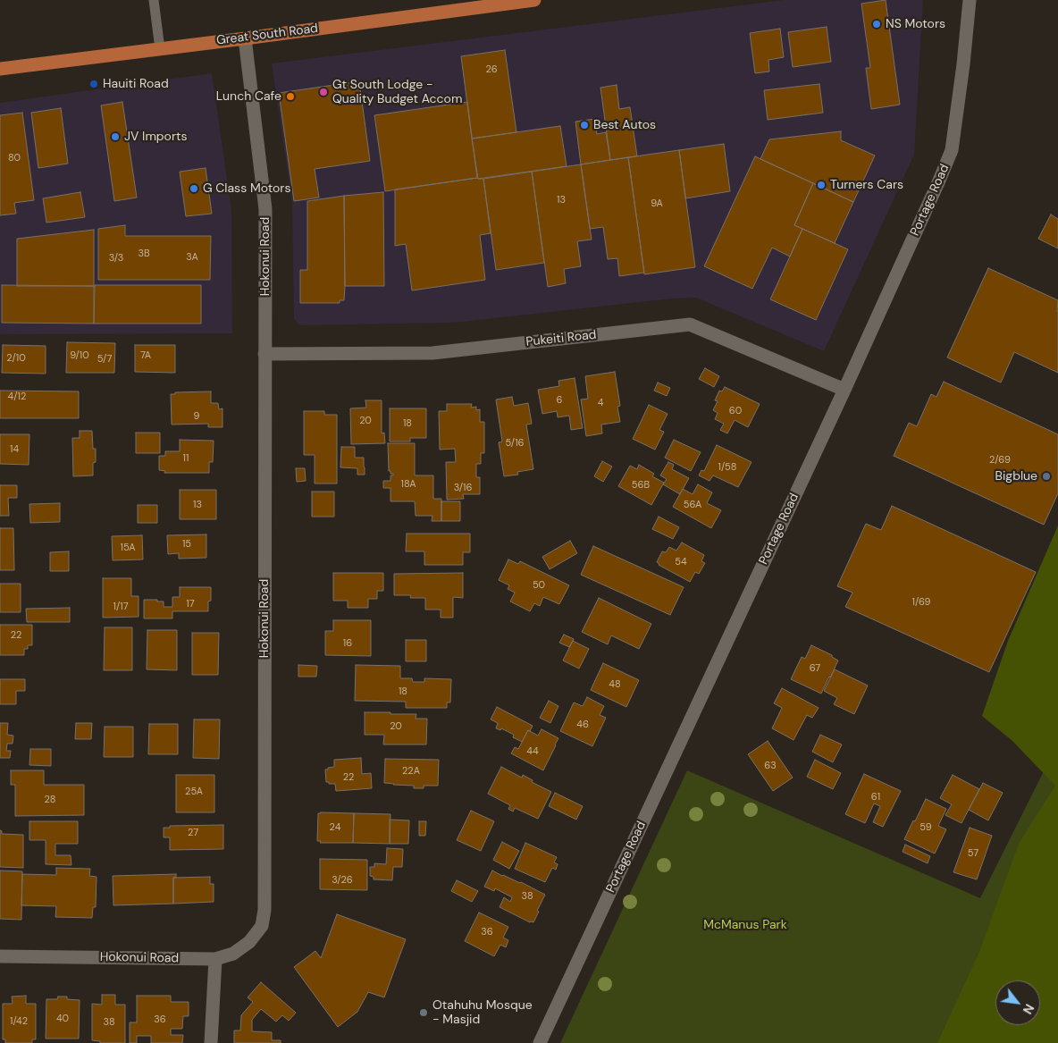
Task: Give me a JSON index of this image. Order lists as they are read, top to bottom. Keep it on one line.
{"streets":{"main road":["Great South Road"],"street":["Portage Road","Hokonui Road","Pukeiti Road"]},"crossings":[["Great South Road","Hokonui Road"],["Portage Road","Pukeiti Road"],["Hokonui Road","Pukeiti Road"]],"parks":["McManus Park"],"places":["NS Motors","Hauiti Road","Gt South Lodge - Quality Budget Accom","Lunch Cafe","Best Autos","JV Imports","Turners Cars","G Class Motors","Bigblue","Otahuhu Mosque - Masjid"],"house_numbers":["26","80","13","9A","3B","3A","3/3","9/10","7A","2/10","5/7","4/12","6","4","60","9","20","18","5/16","14","11","2/69","1/58","18A","56B","3/16","13","56A","15","15A","54","50","1/69","17","1/17","22","16","67","48","18","46","20","44","63","22A","22","25A","61","28","24","59","27","57","3/26","38","36","40","36","1/42","38"],"north":"bottom right"}
